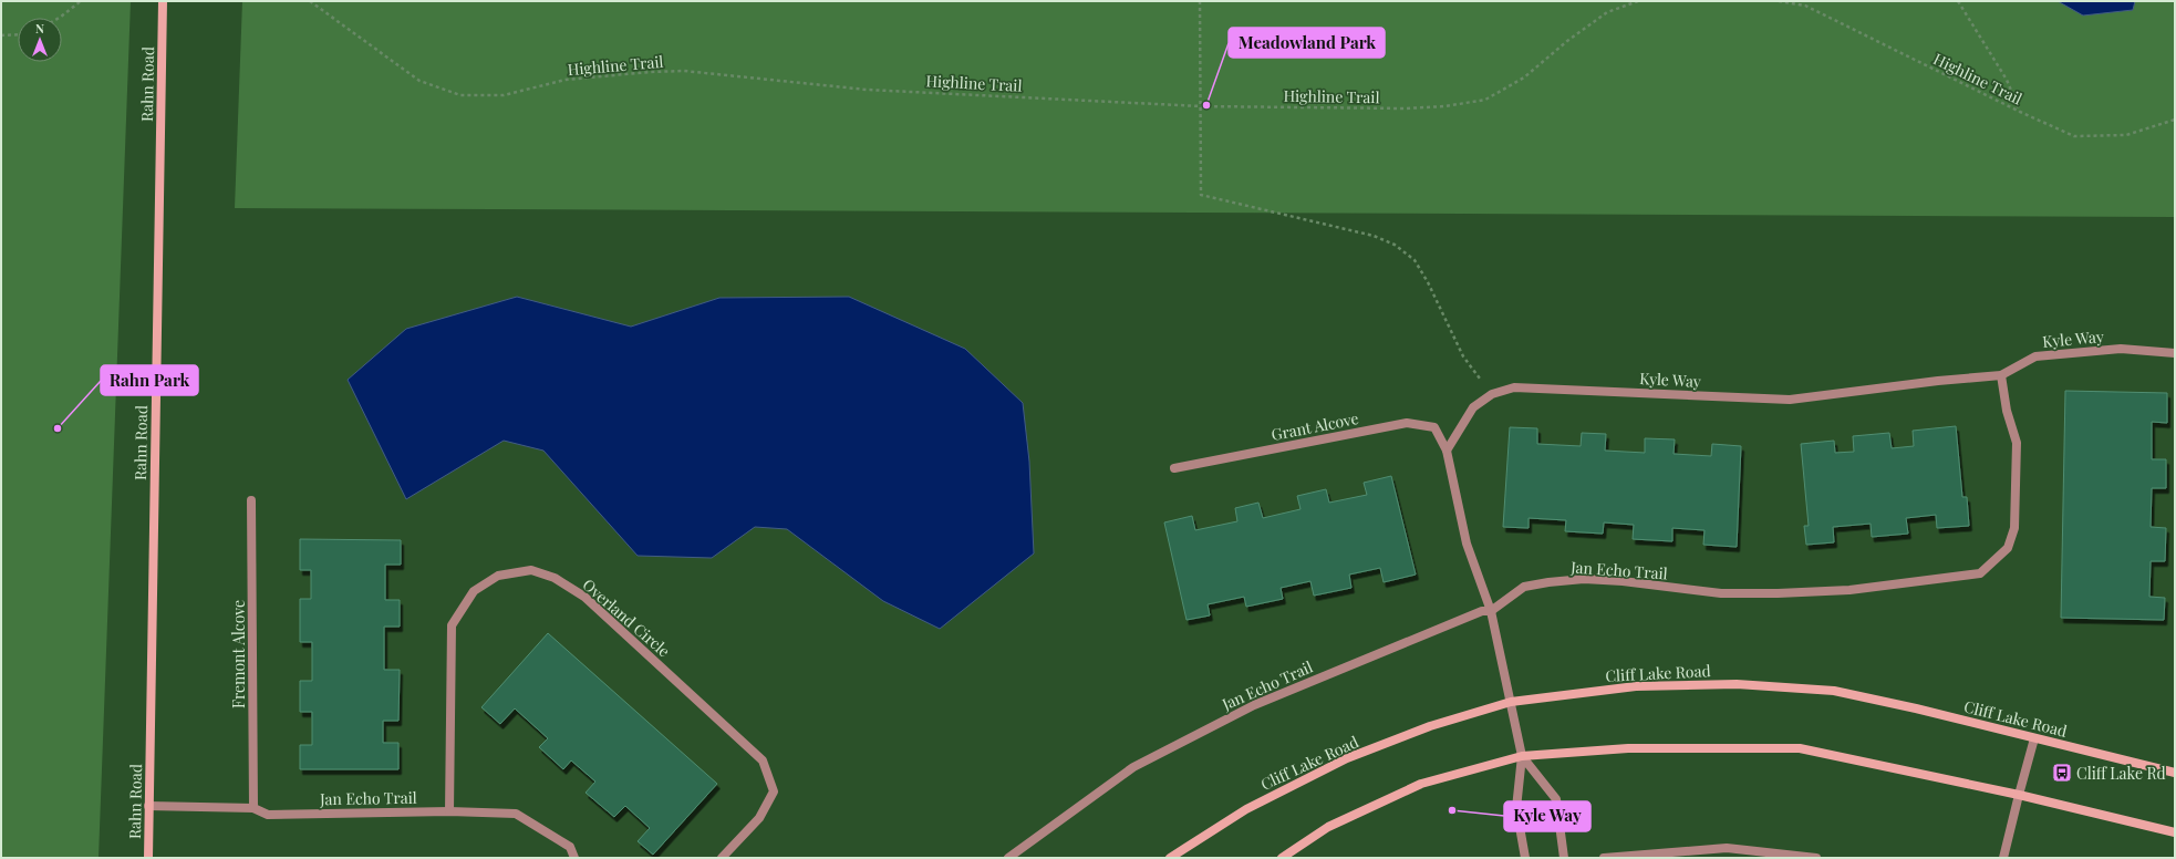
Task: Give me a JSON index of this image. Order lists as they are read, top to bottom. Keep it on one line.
{"streets":{"street":["Rahn Road","Kyle Way","Grant Alcove","Jan Echo Trail","Overland Circle","Fremont Alcove","Cliff Lake Road"],"path":["Highline Trail"]},"crossings":[["Rahn Road","Jan Echo Trail"],["Kyle Way","Grant Alcove"],["Kyle Way","Jan Echo Trail"],["Jan Echo Trail","Overland Circle"],["Jan Echo Trail","Fremont Alcove"]],"places":{"other":["Meadowland Park","Rahn Park","Kyle Way"],"bus stop":["Cliff Lake Rd"]},"north":"top"}
